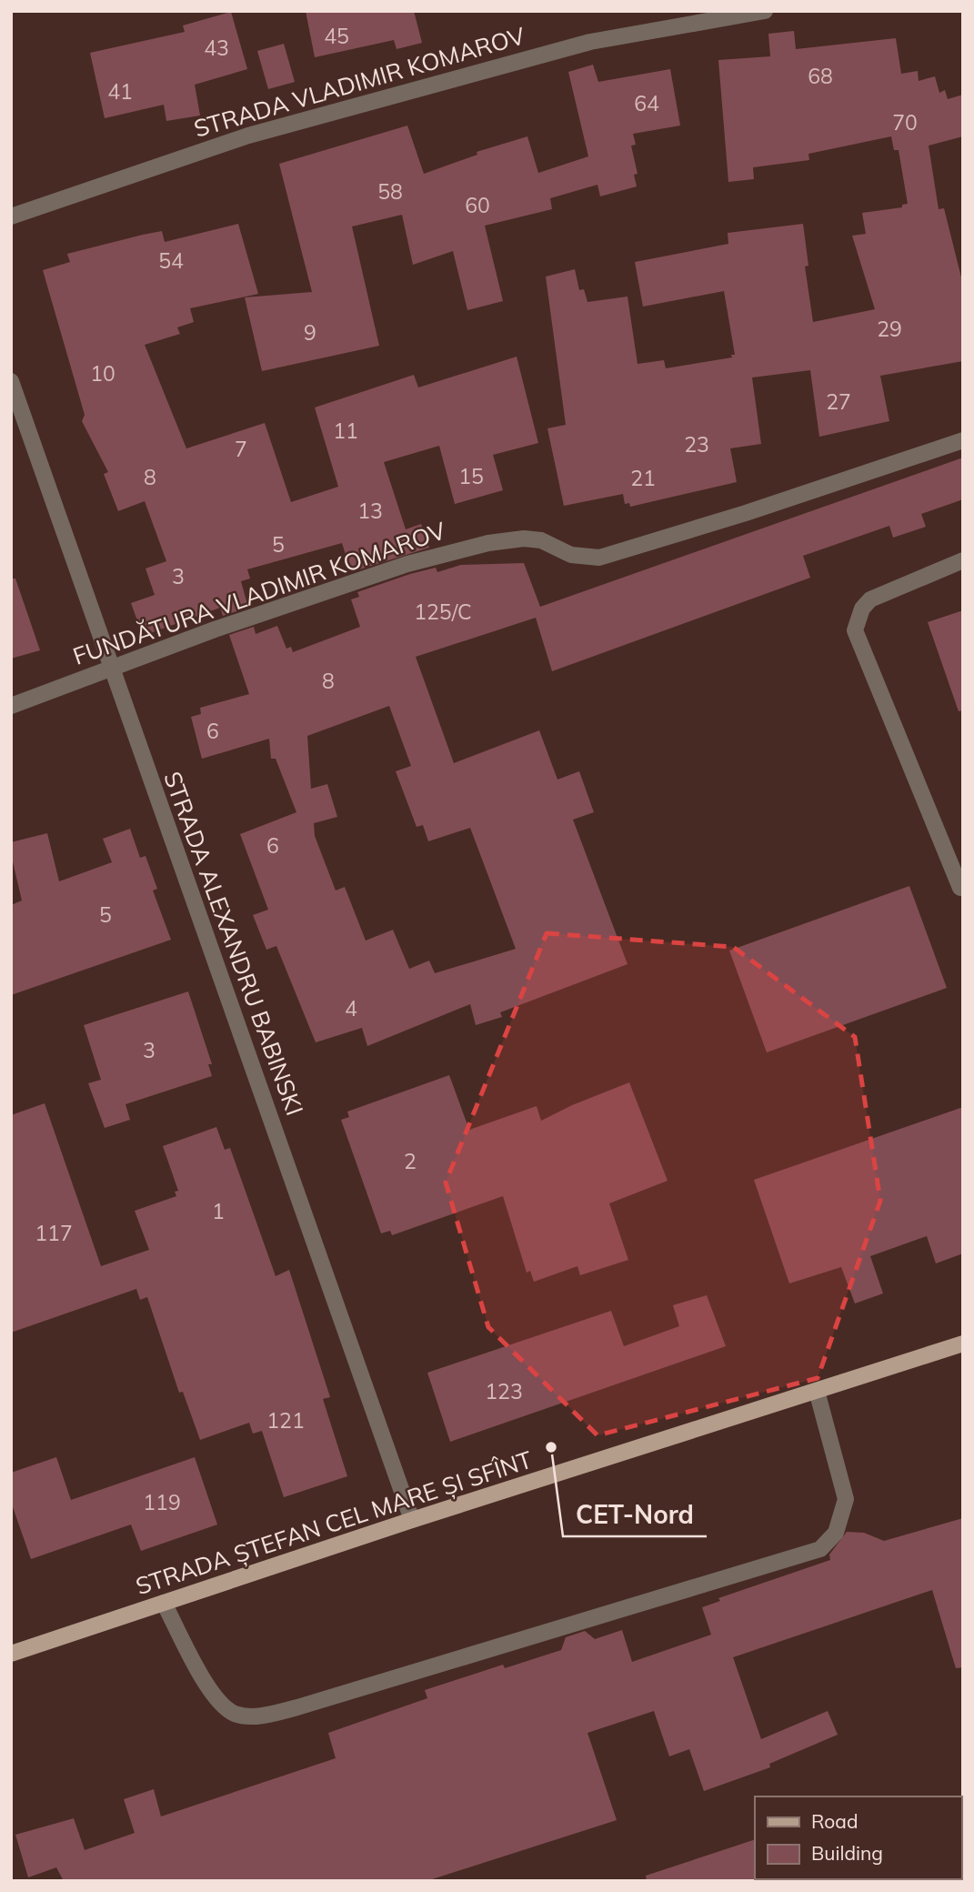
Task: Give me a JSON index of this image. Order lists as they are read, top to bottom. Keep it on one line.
{"streets":{"main road":["STRADA ȘTEFAN CEL MARE ȘI SFÎNT"],"street":["STRADA VLADIMIR KOMAROV","FUNDĂTURA VLADIMIR KOMAROV","STRADA ALEXANDRU BABINSKI"]},"crossings":[["FUNDĂTURA VLADIMIR KOMAROV","STRADA ALEXANDRU BABINSKI"],["STRADA ALEXANDRU BABINSKI","STRADA ȘTEFAN CEL MARE ȘI SFÎNT"]],"places":["CET-Nord"],"house_numbers":["45","43","68","41","64","70","58","60","54","29","9","10","27","11","23","7","15","8","21","13","5","3","125/C","8","6","6","5","4","3","2","1","117","123","121","119"],"legend":["Road","Building"]}
